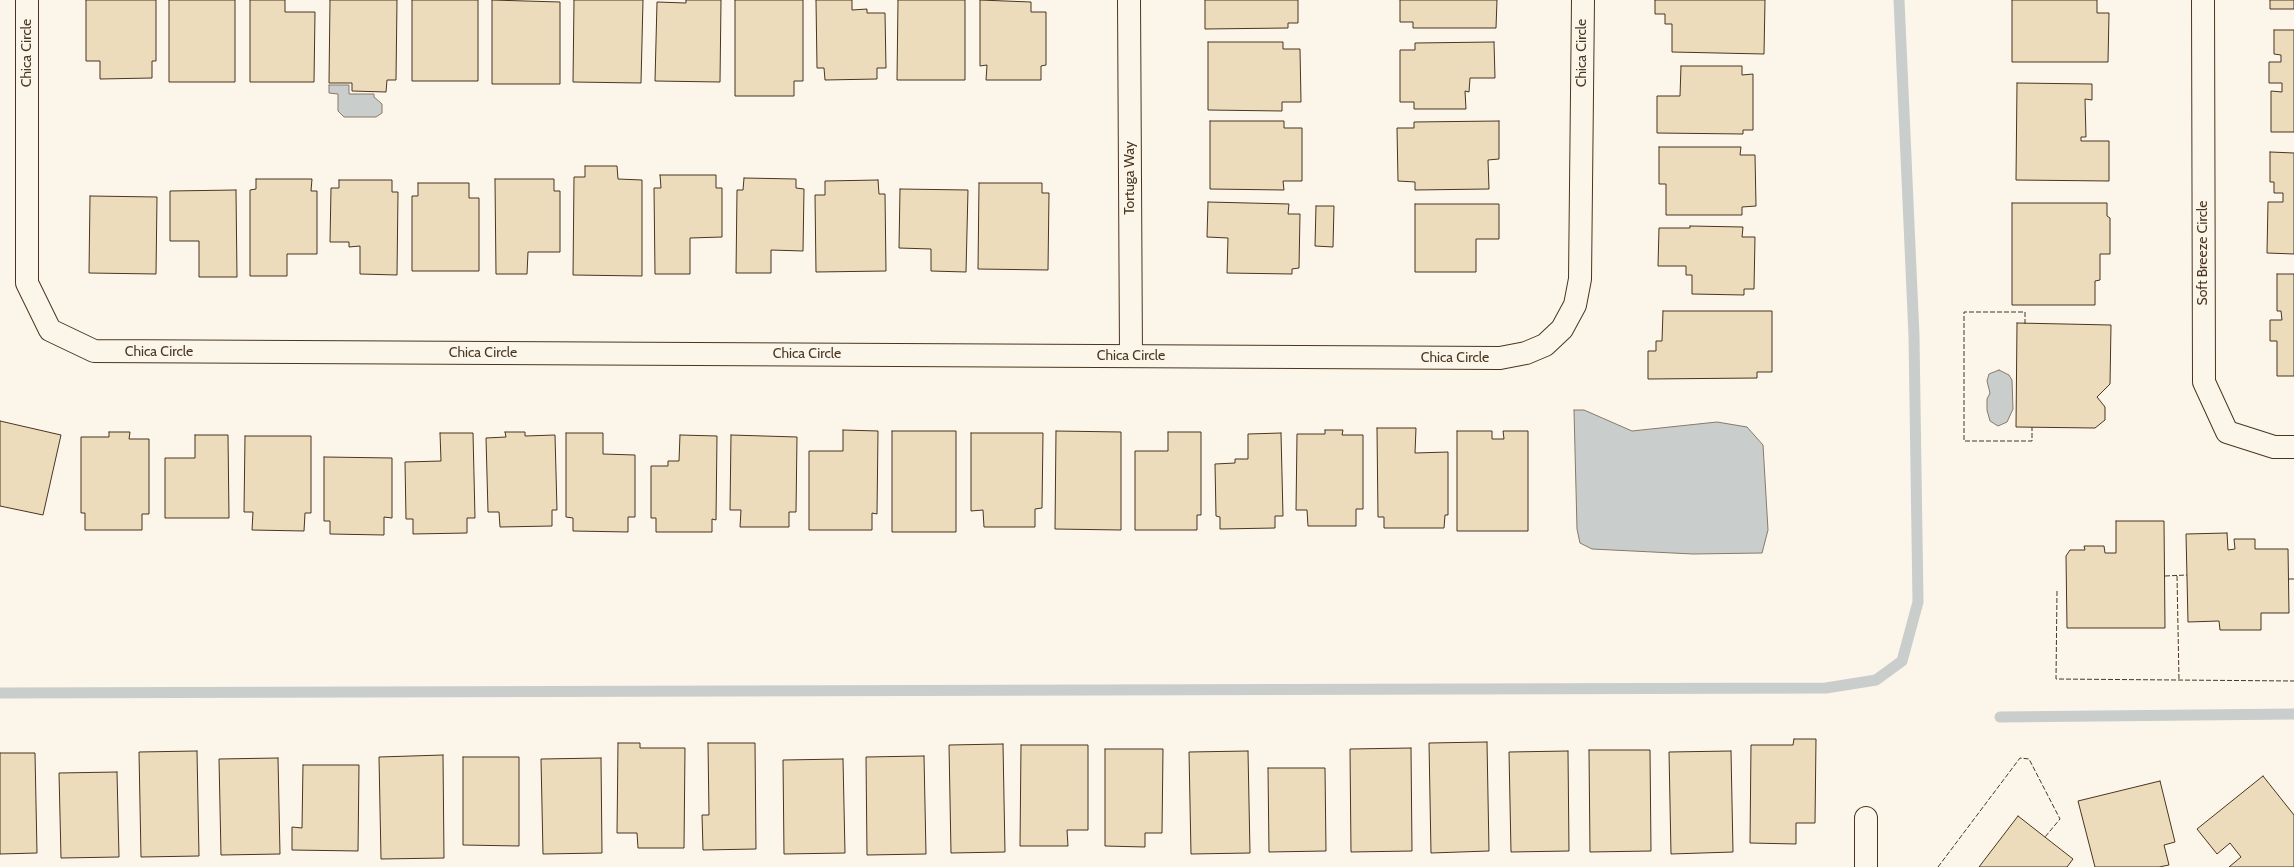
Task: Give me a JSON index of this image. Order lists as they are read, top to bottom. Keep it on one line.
{"streets":{"street":["Chica Circle","Tortuga Way","Soft Breeze Circle"]},"crossings":[["Chica Circle","Tortuga Way"]]}
